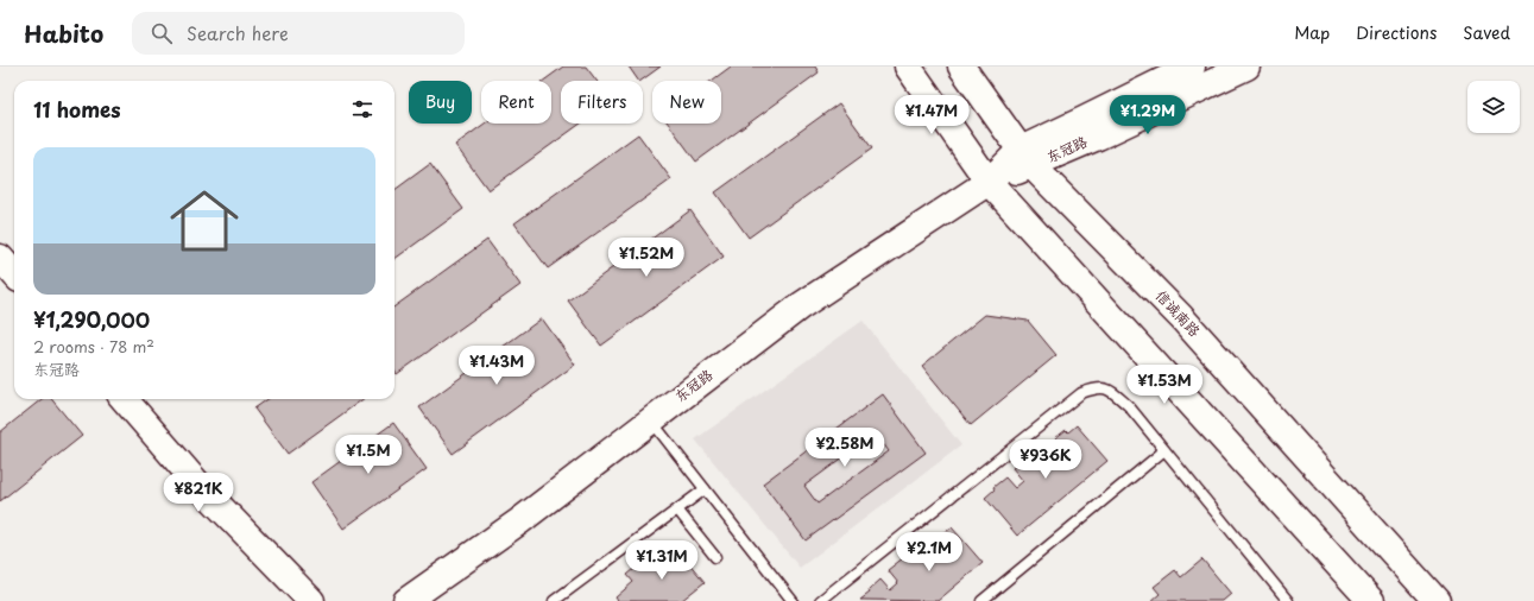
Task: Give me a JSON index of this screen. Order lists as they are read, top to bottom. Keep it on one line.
{"streets":{"main road":["东冠路","信诚南路"]},"crossings":[["东冠路","信诚南路"]],"page":{"header":"Habito","search":"Search here","nav":["Map","Directions","Saved"],"chip":["Buy","Rent","Filters","New"],"heading":"11 homes","price":["¥1.47M","¥1.29M","¥1.52M","¥1.43M","¥1.53M","¥2.58M","¥1.5M","¥936K","¥821K","¥2.1M","¥1.31M"],"list":[{"name":"¥1,290,000","note":"2 rooms · 78 m² · 东冠路"}]}}
